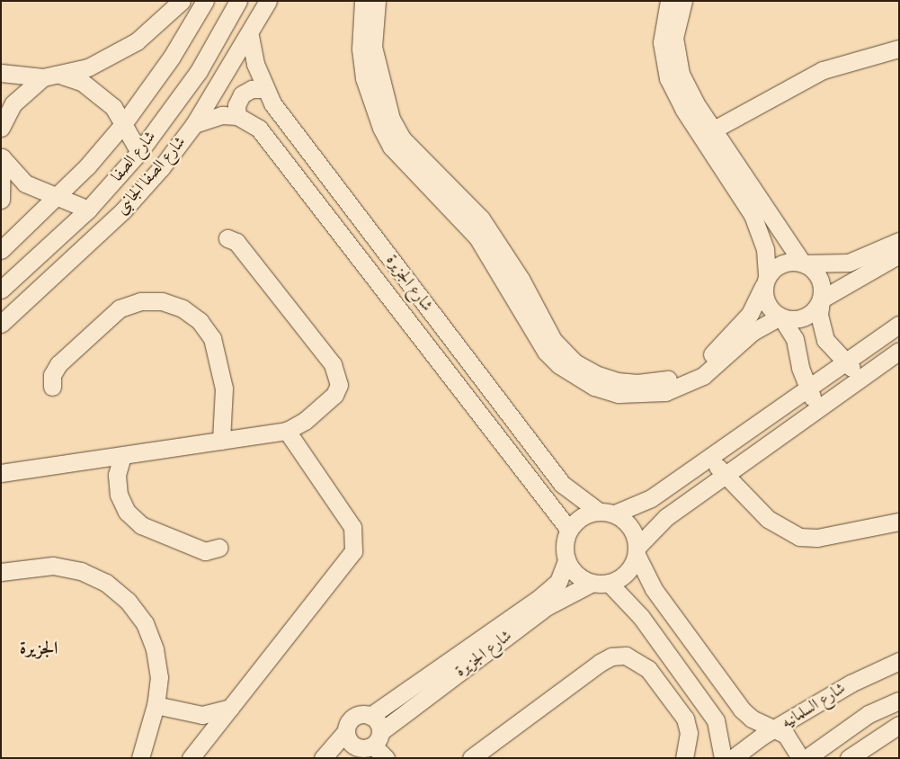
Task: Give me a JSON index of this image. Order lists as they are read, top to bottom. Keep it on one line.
{"streets":{"street":["شارع الصفا","شارع الصفا الجانبى","شارع الجزيرة","شارع السلمانيه"]},"crossings":[["شارع الصفا الجانبى","شارع الجزيرة"]],"districts":["الجزيرة"]}
